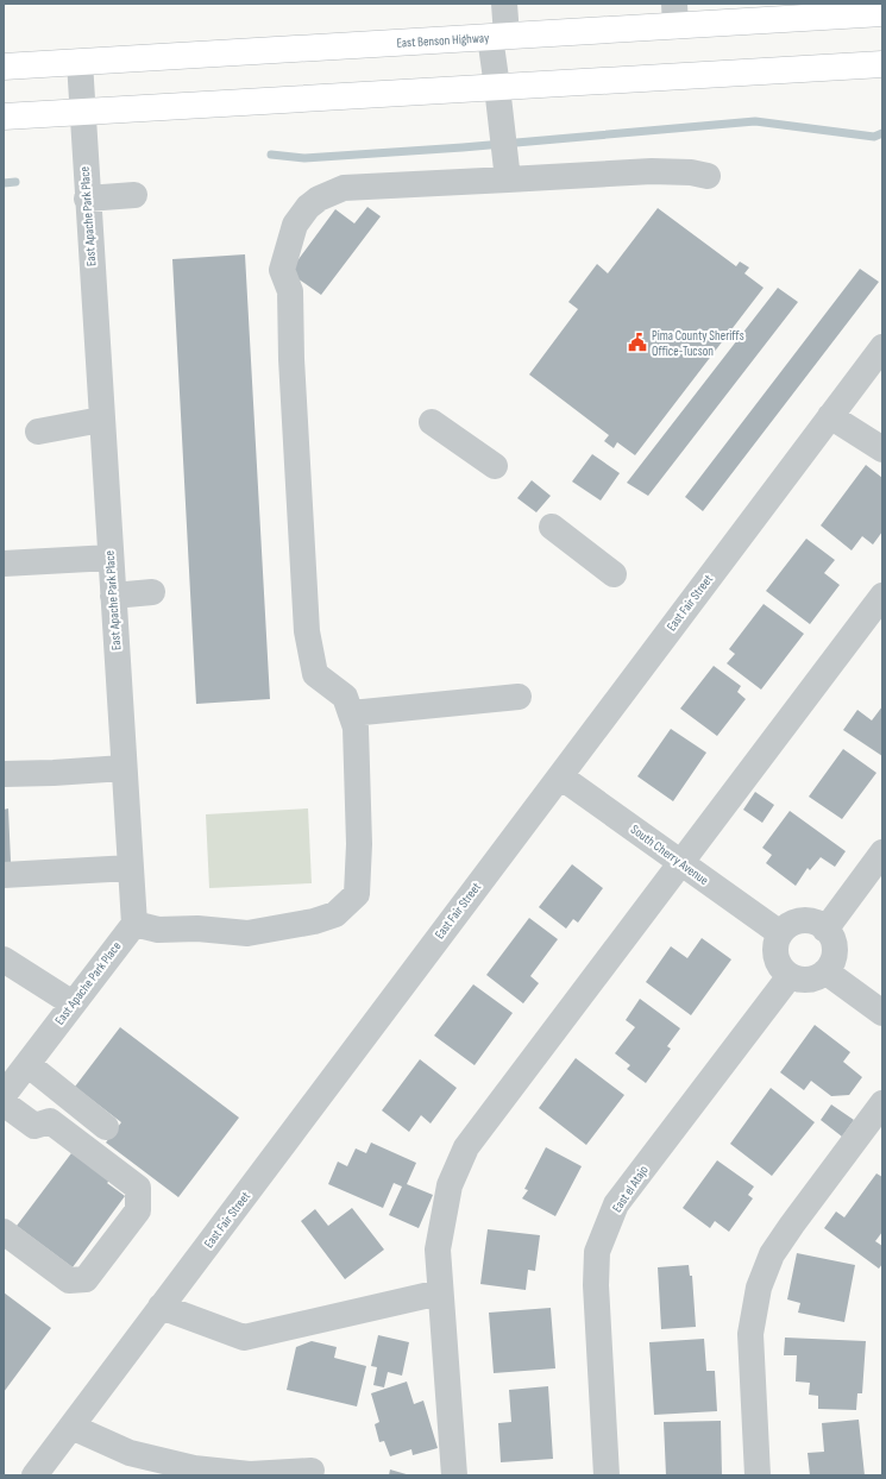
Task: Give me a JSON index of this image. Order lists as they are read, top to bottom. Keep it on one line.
{"streets":{"main road":["East Benson Highway"],"street":["East Apache Park Place","East Fair Street","South Cherry Avenue","East el Atajo"]},"crossings":[["East Benson Highway","East Apache Park Place"],["East Fair Street","South Cherry Avenue"],["South Cherry Avenue","East el Atajo"]],"places":{"public building":["Pima County Sheriffs Office-Tucson"]}}
